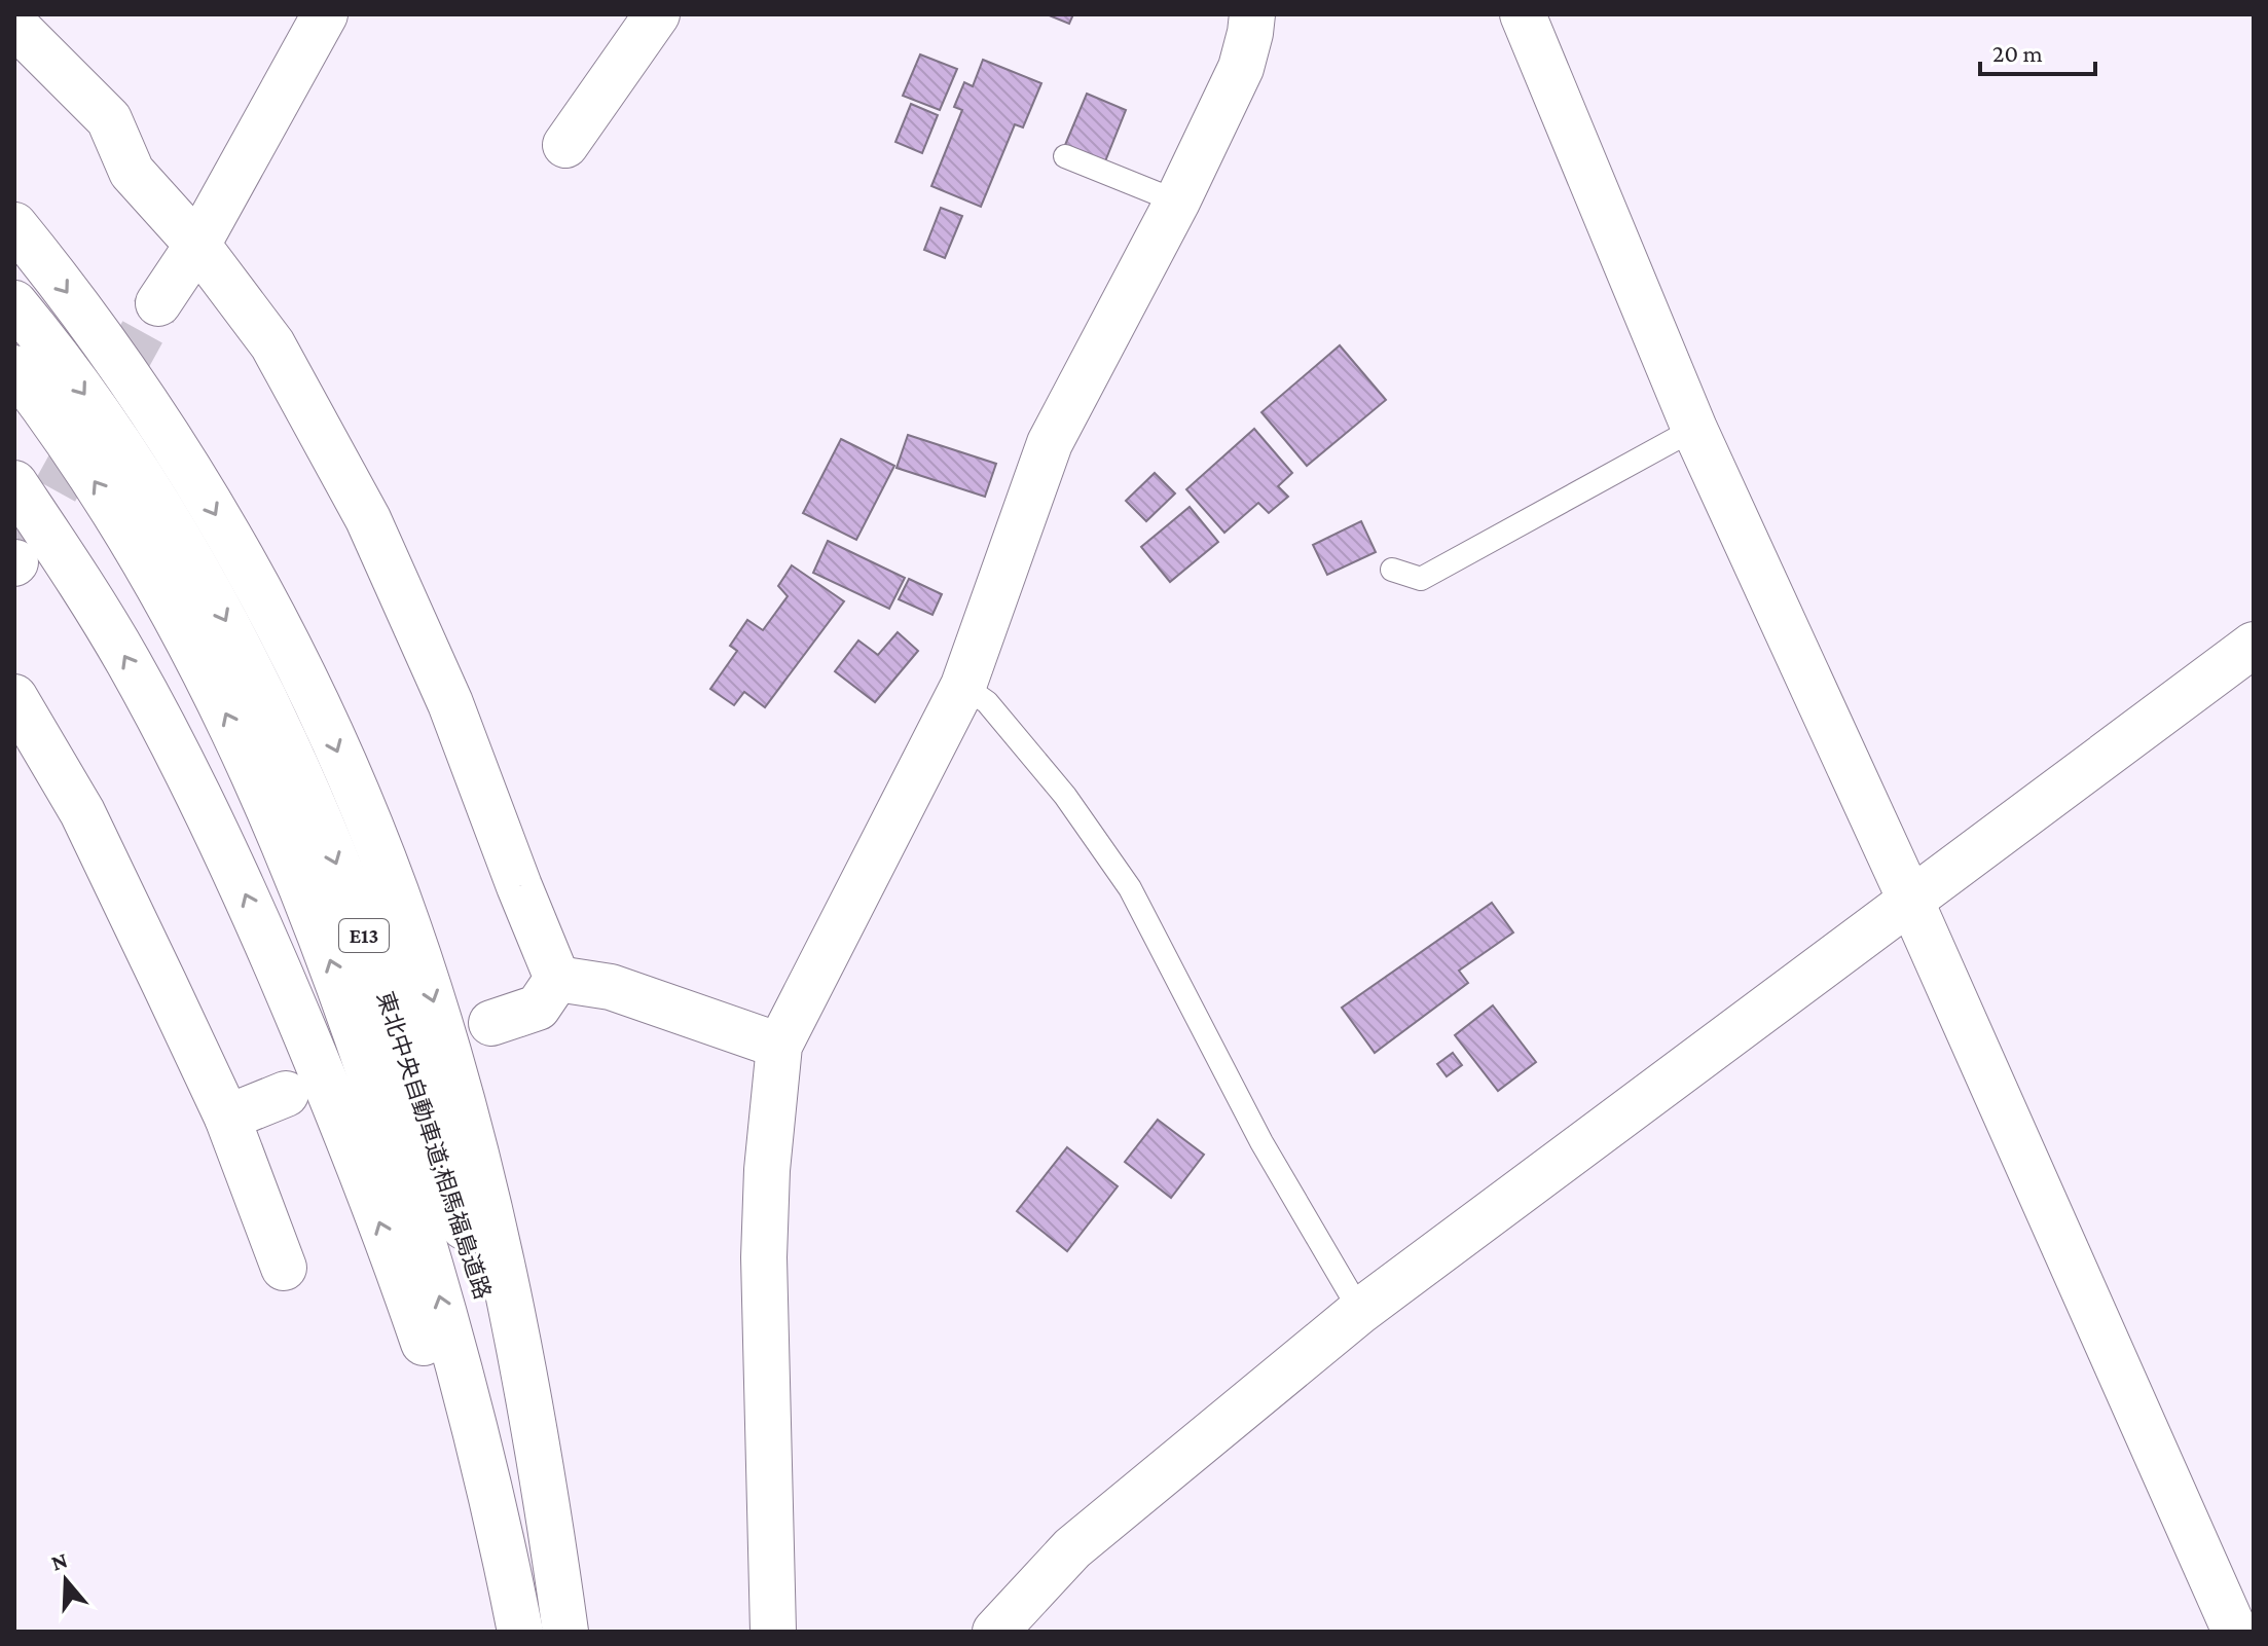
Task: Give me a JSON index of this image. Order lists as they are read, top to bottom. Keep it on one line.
{"streets":{"main road":["E13","東北中央自動車道;相馬福島道路"]},"scale_bar":"20 m","north":"top"}
